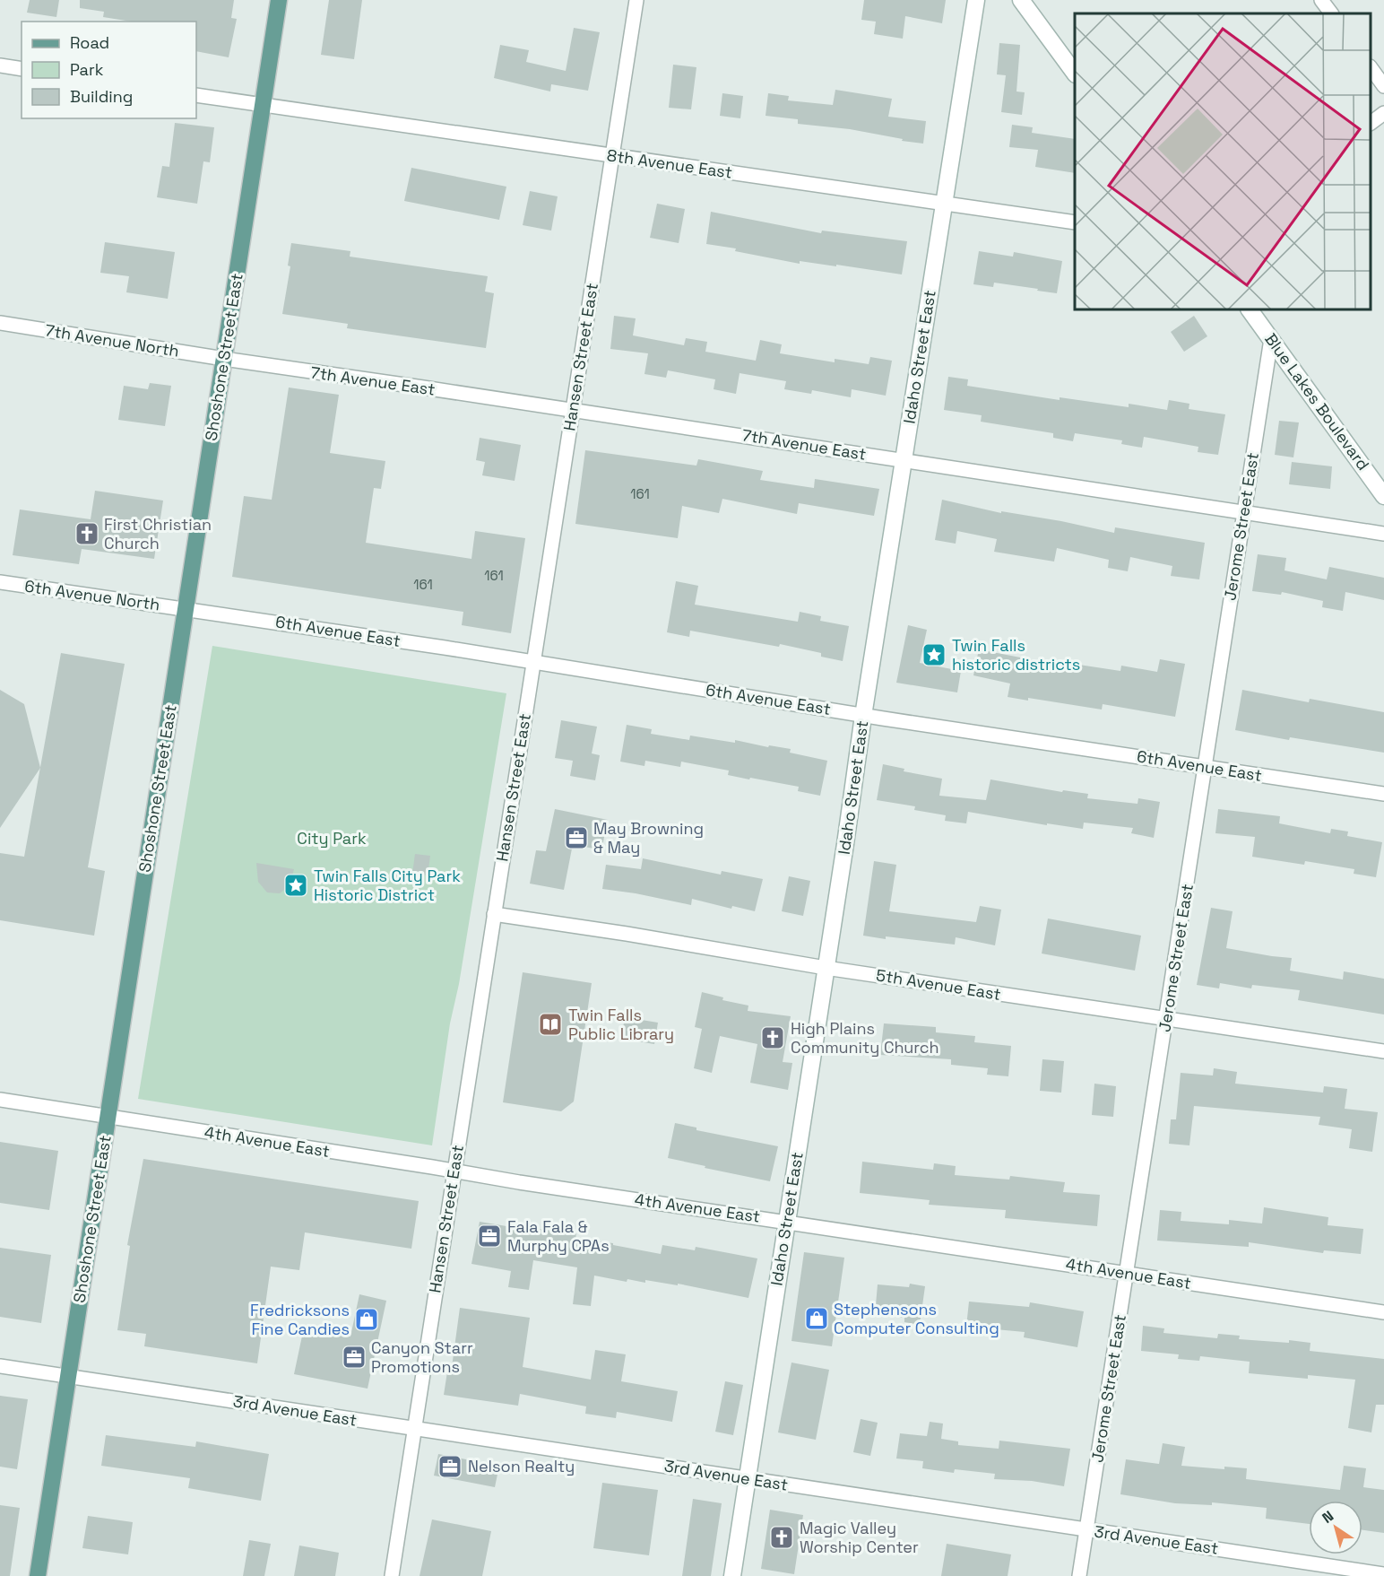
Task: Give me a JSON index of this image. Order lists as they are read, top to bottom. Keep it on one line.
{"streets":{"main road":["Shoshone Street East"],"street":["8th Avenue East","7th Avenue North","Hansen Street East","Idaho Street East","7th Avenue East","Blue Lakes Boulevard","Jerome Street East","6th Avenue North","6th Avenue East","5th Avenue East","4th Avenue East","3rd Avenue East"]},"crossings":[["8th Avenue East","Shoshone Street East"],["8th Avenue East","Hansen Street East"],["8th Avenue East","Idaho Street East"],["7th Avenue North","Shoshone Street East"],["7th Avenue North","7th Avenue East"],["Shoshone Street East","7th Avenue East"],["Shoshone Street East","6th Avenue North"],["Shoshone Street East","6th Avenue East"],["Shoshone Street East","4th Avenue East"],["Shoshone Street East","3rd Avenue East"],["Hansen Street East","7th Avenue East"],["Hansen Street East","6th Avenue East"],["Hansen Street East","5th Avenue East"],["Hansen Street East","4th Avenue East"],["Hansen Street East","3rd Avenue East"],["Idaho Street East","7th Avenue East"],["Idaho Street East","6th Avenue East"],["Idaho Street East","5th Avenue East"],["Idaho Street East","4th Avenue East"],["Idaho Street East","3rd Avenue East"],["7th Avenue East","Jerome Street East"],["Blue Lakes Boulevard","Jerome Street East"],["Jerome Street East","6th Avenue East"],["Jerome Street East","5th Avenue East"],["Jerome Street East","4th Avenue East"],["Jerome Street East","3rd Avenue East"],["6th Avenue North","6th Avenue East"]],"parks":["City Park"],"places":{"church":["First Christian Church","High Plains Community Church","Magic Valley Worship Center"],"place":["Twin Falls historic districts","Twin Falls City Park Historic District"],"office":["May Browning & May","Fala Fala & Murphy CPAs","Canyon Starr Promotions","Nelson Realty"],"library":["Twin Falls Public Library"],"shop":["Stephensons Computer Consulting","Fredricksons Fine Candies"]},"house_numbers":["161","161","161"],"legend":["Road","Park","Building"],"north":"top left"}
